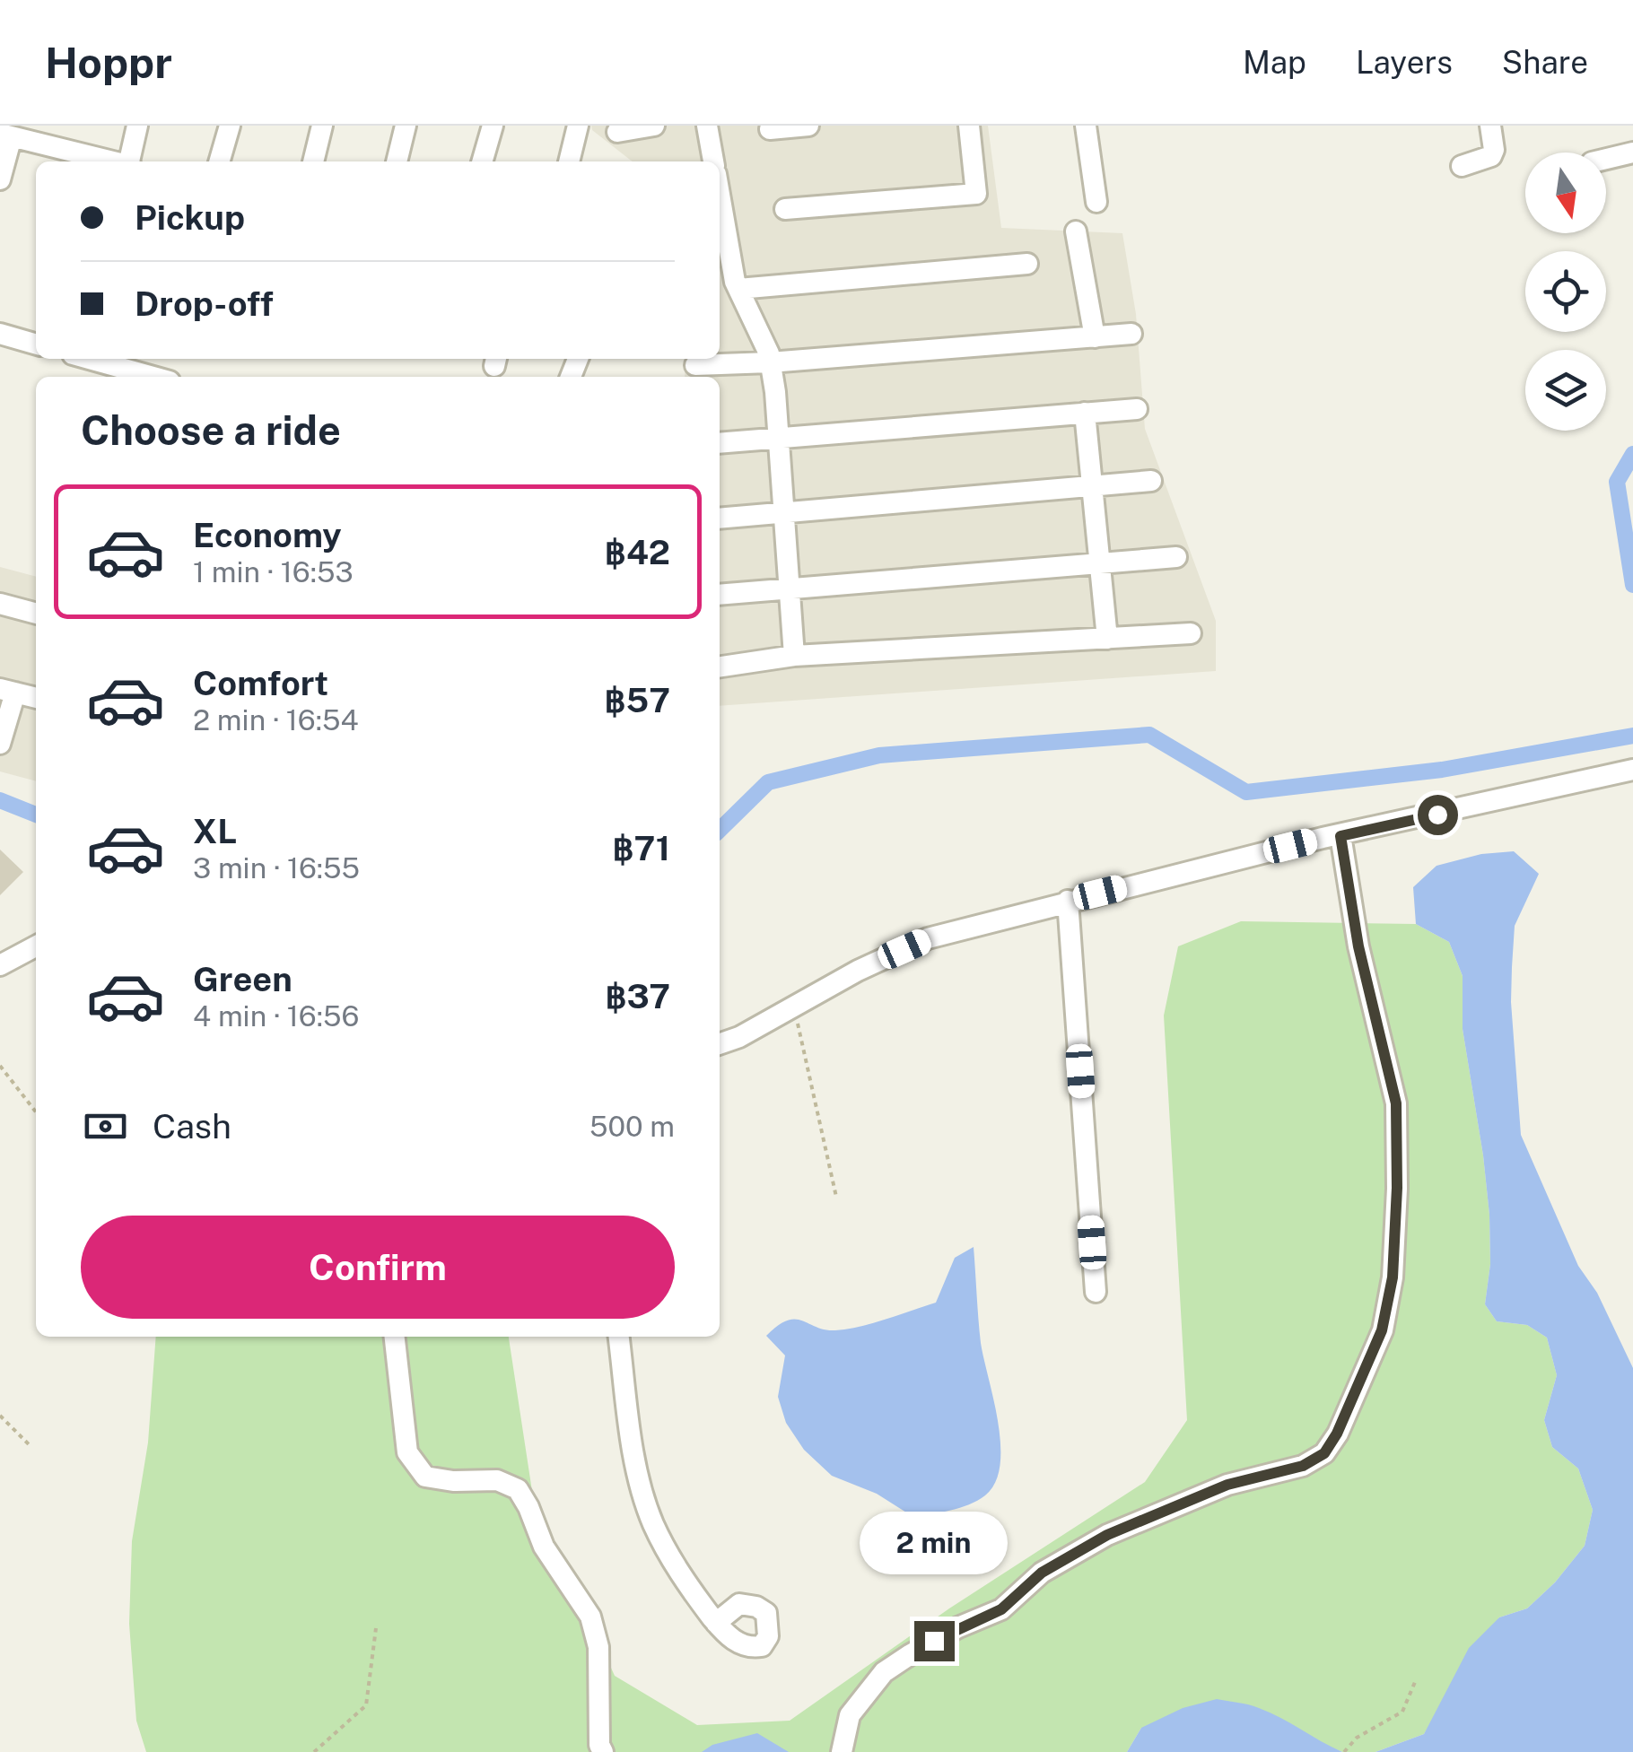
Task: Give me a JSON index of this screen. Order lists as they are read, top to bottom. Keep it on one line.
{"north":"bottom","page":{"header":"Hoppr","nav":["Map","Layers","Share"],"banner":["Pickup","Drop-off"],"heading":"Choose a ride","list":[{"name":"Economy","note":"1 min · 16:53","value":"฿42"},{"name":"Comfort","note":"2 min · 16:54","value":"฿57"},{"name":"XL","note":"3 min · 16:55","value":"฿71"},{"name":"Green","note":"4 min · 16:56","value":"฿37"}],"pay":["Cash","500 m"],"buttons":"Confirm","bubble":"2 min"}}
